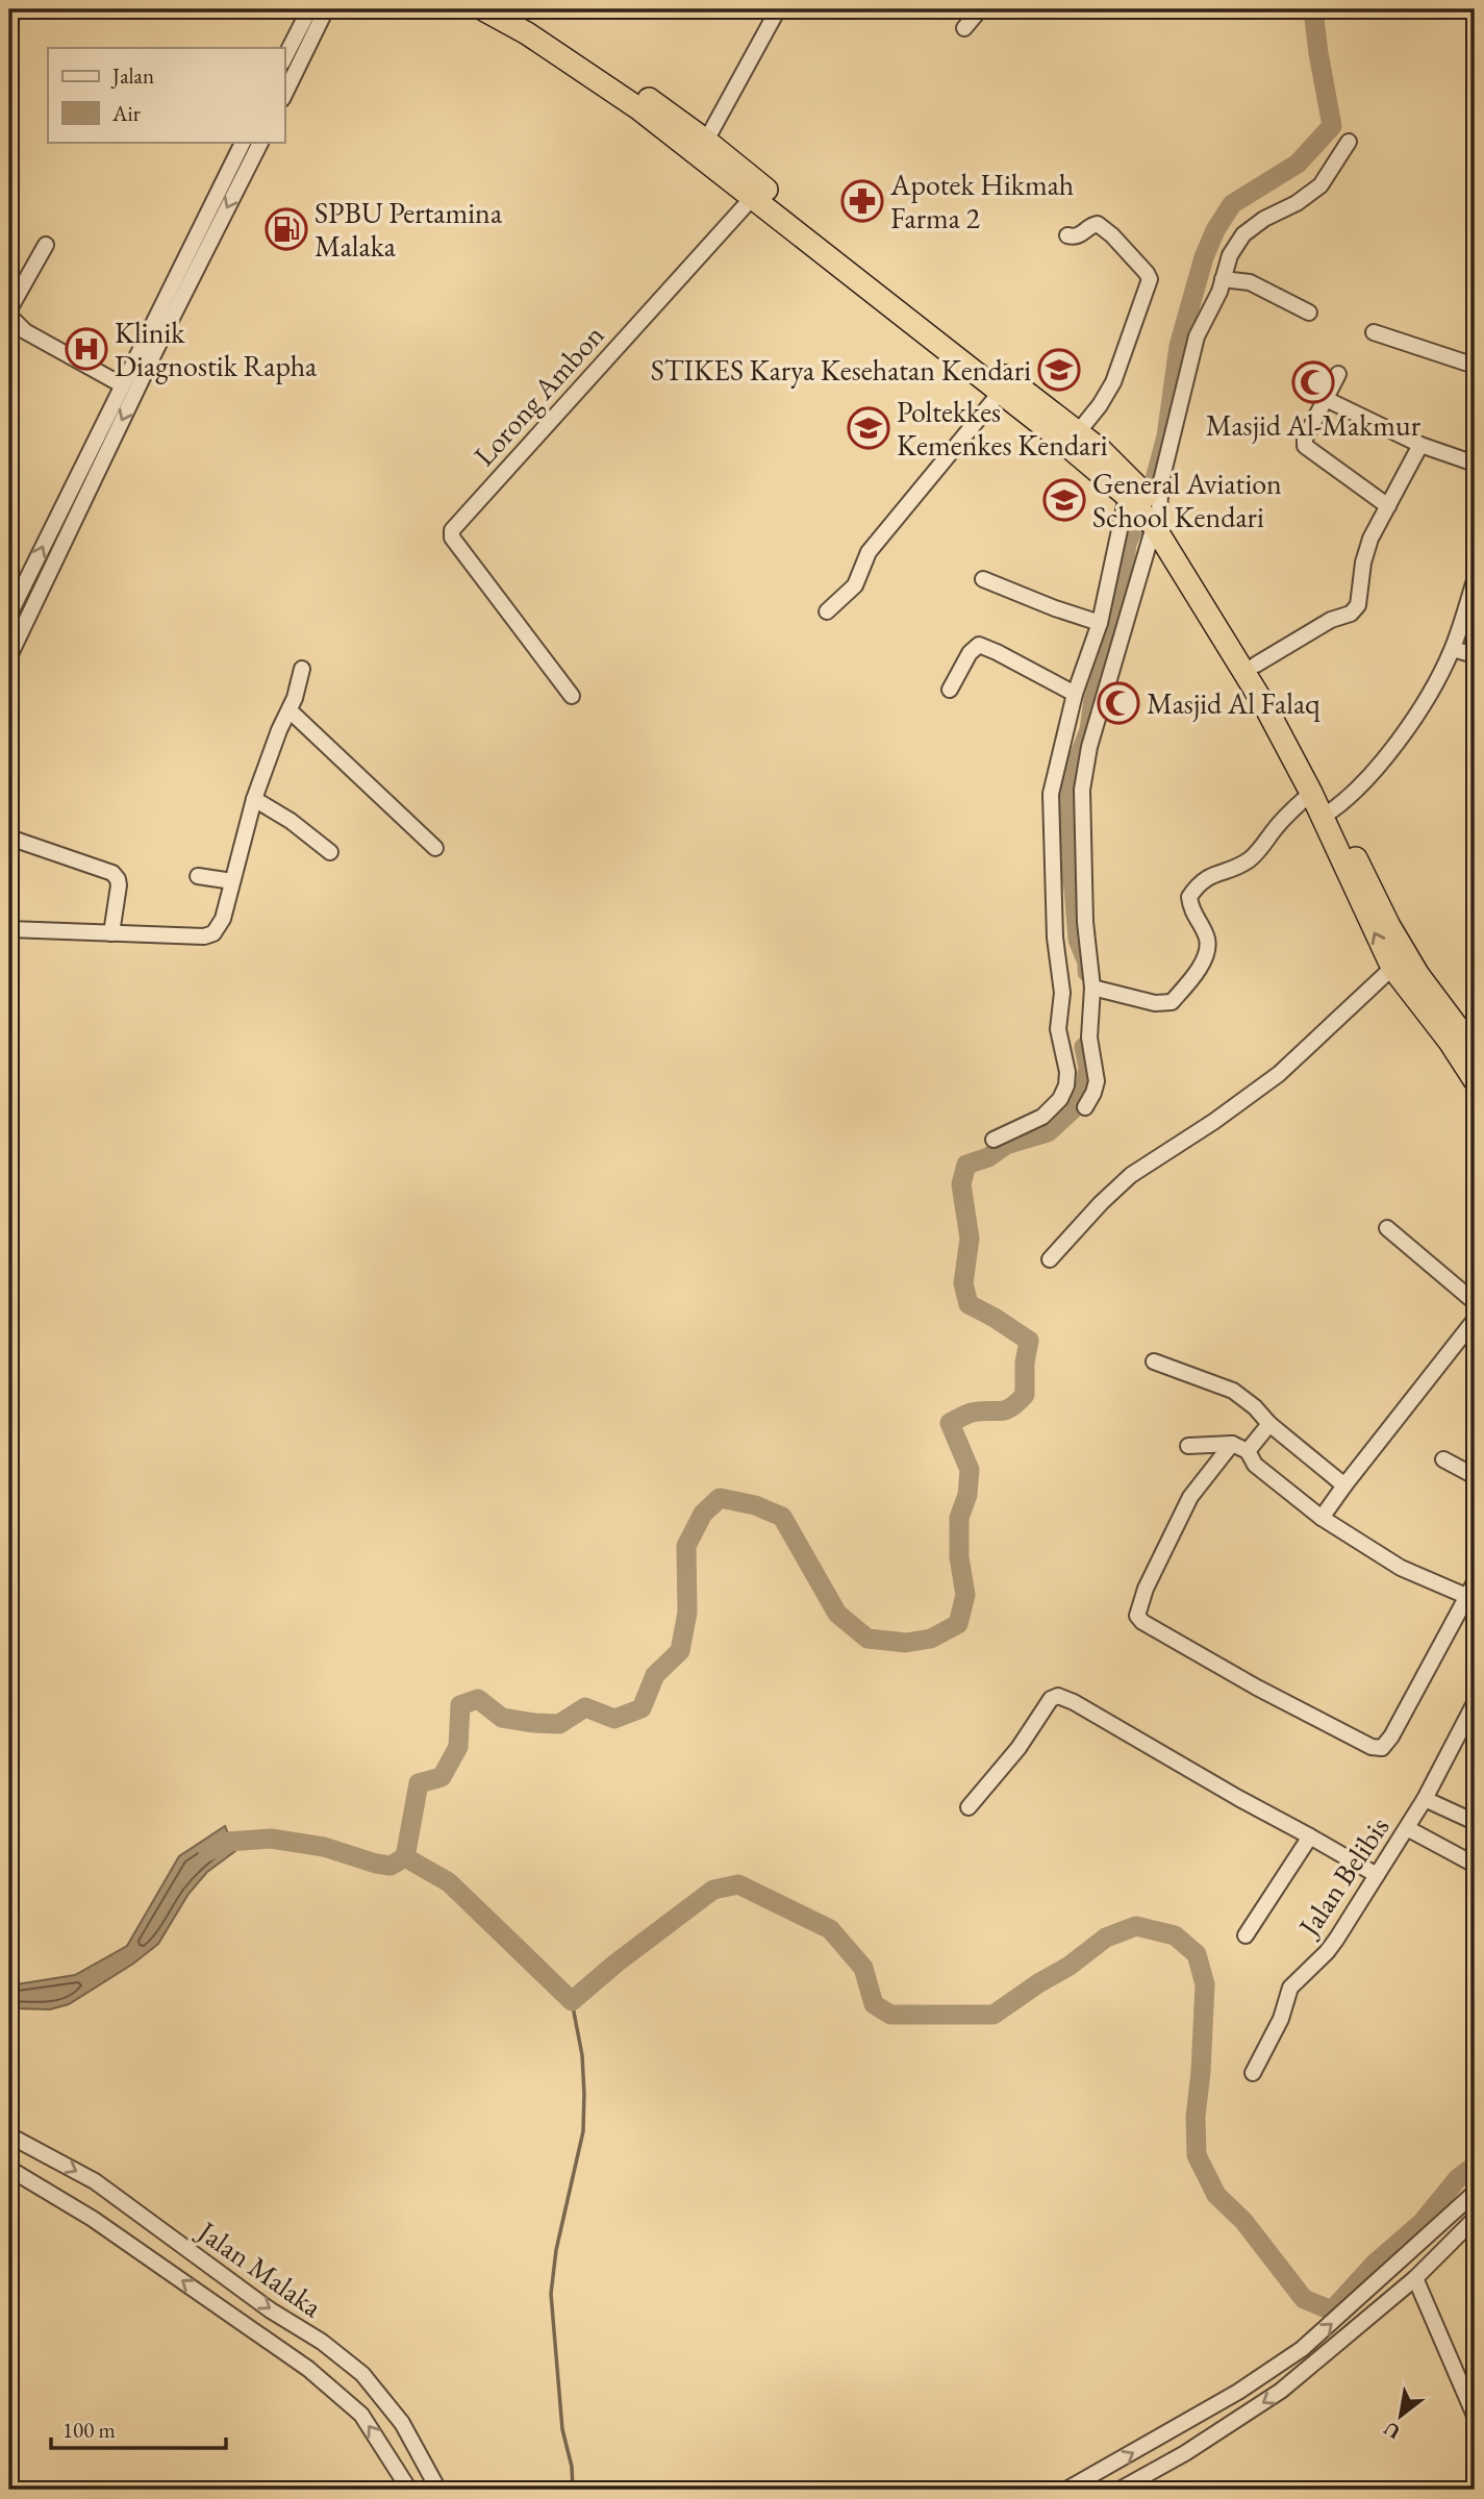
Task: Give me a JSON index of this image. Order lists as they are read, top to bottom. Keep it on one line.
{"streets":{"street":["Lorong Ambon","Jalan Belibis","Jalan Malaka"]},"places":{"pharmacy":["Apotek Hikmah Farma 2"],"fuel station":["SPBU Pertamina Malaka"],"hospital":["Klinik Diagnostik Rapha"],"school or university":["STIKES Karya Kesehatan Kendari","Poltekkes Kemenkes Kendari","General Aviation School Kendari"],"mosque":["Masjid Al-Makmur","Masjid Al Falaq"]},"legend":["Jalan","Air"],"scale_bar":"100 m","north":"bottom left"}
